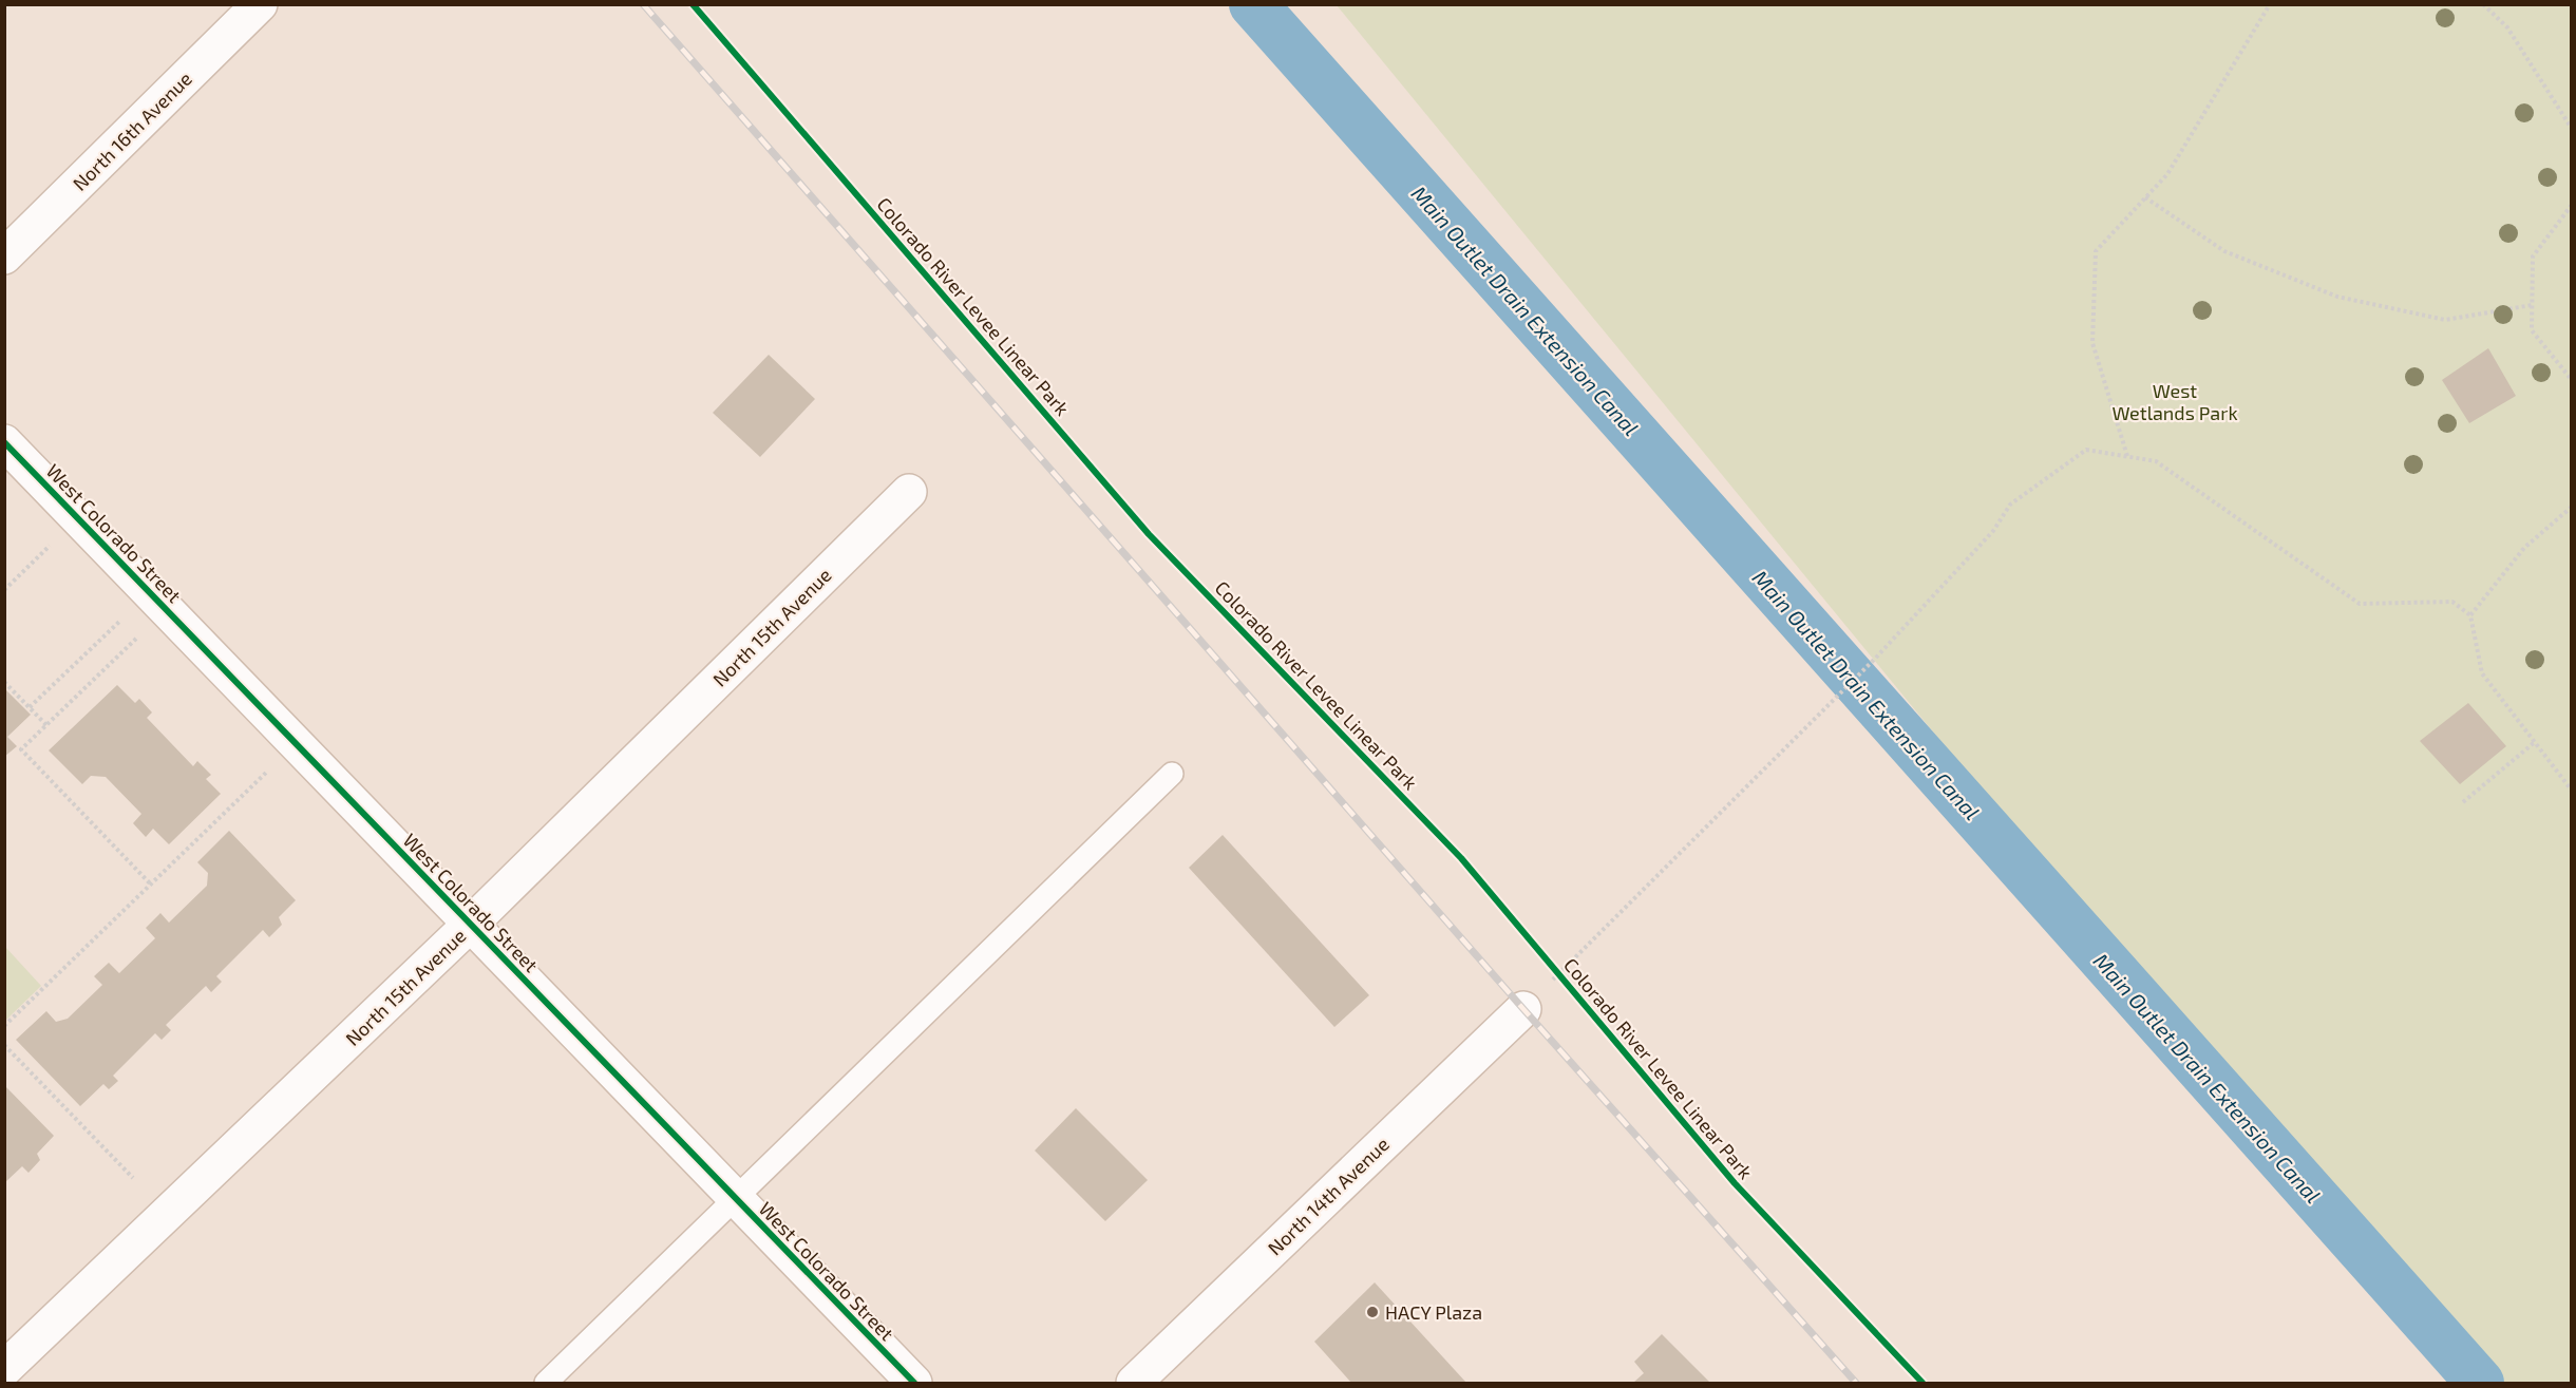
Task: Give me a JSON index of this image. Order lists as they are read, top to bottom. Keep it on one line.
{"streets":{"street":["North 16th Avenue","West Colorado Street","North 15th Avenue","North 14th Avenue"],"cycle path":["Colorado River Levee Linear Park"]},"crossings":[["West Colorado Street","North 15th Avenue"]],"water":["Main Outlet Drain Extension Canal"],"parks":["West Wetlands Park"],"places":["HACY Plaza"]}
